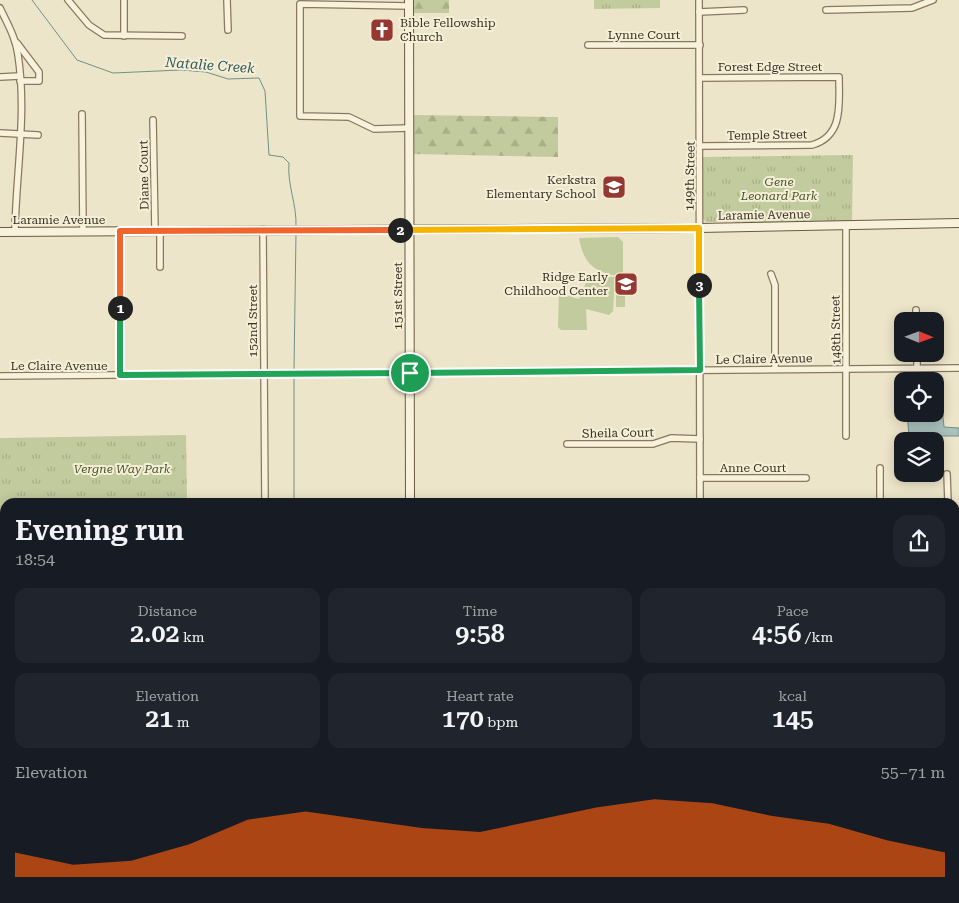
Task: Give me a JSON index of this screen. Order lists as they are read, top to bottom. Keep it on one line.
{"streets":{"street":["Lynne Court","Forest Edge Street","Temple Street","Diane Court","149th Street","Laramie Avenue","151st Street","152nd Street","148th Street","Le Claire Avenue","Sheila Court","Anne Court"]},"crossings":[["Lynne Court","149th Street"],["Forest Edge Street","Temple Street"],["Forest Edge Street","149th Street"],["Temple Street","149th Street"],["Diane Court","Laramie Avenue"],["149th Street","Laramie Avenue"],["149th Street","Le Claire Avenue"],["149th Street","Sheila Court"],["149th Street","Anne Court"],["Laramie Avenue","151st Street"],["Laramie Avenue","152nd Street"],["Laramie Avenue","148th Street"],["151st Street","Le Claire Avenue"],["152nd Street","Le Claire Avenue"],["148th Street","Le Claire Avenue"]],"water":["Natalie Creek"],"parks":["Gene Leonard Park","Vergne Way Park"],"places":{"church":["Bible Fellowship Church"],"school or university":["Kerkstra Elementary School","Ridge Early Childhood Center"]},"north":"right","page":{"pins":["2","3","1"],"heading":["Evening run","18:54"],"stats":[["Distance","2.02 km"],["Time","9:58"],["Pace","4:56 /km"],["Elevation","21 m"],["Heart rate","170 bpm"],["kcal","145"]],"chart":["Elevation","55–71 m"]}}
